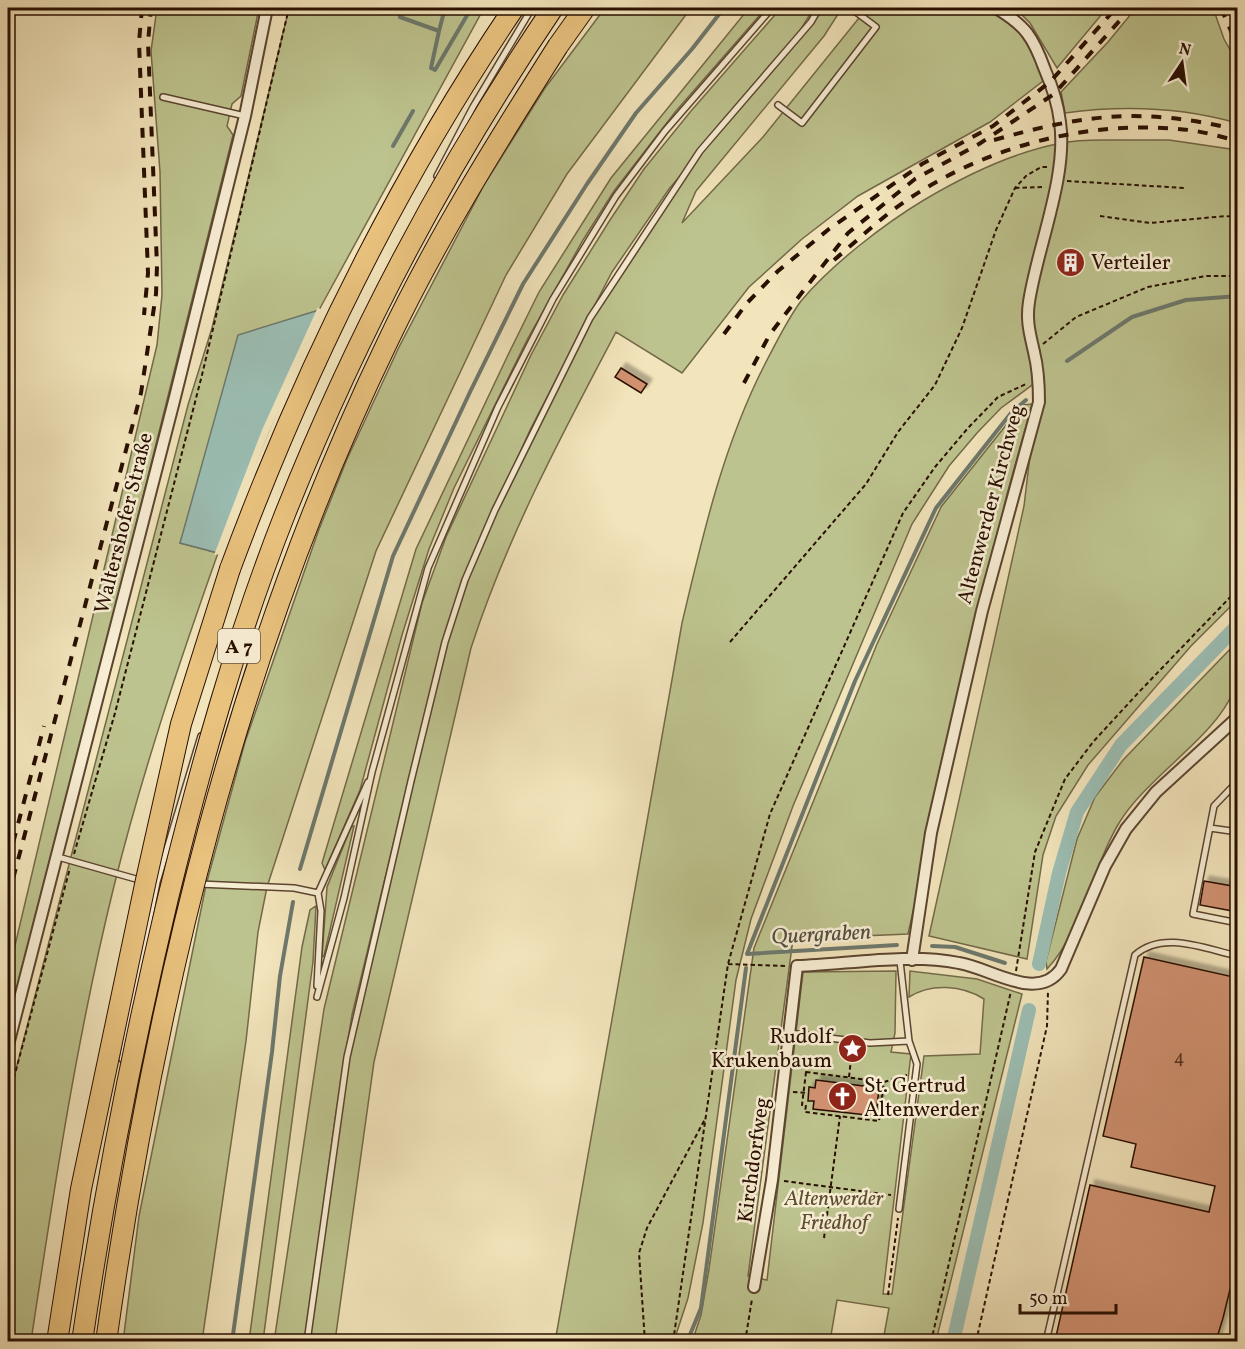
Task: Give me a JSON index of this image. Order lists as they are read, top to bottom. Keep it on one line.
{"streets":{"highway":["A 7"],"street":["Altenwerder Kirchweg","Waltershofer Straße","Kirchdorfweg"]},"water":["Quergraben"],"parks":["Altenwerder Friedhof"],"places":{"building":["Verteiler"],"place":["Rudolf Krukenbaum"],"church":["St. Gertrud Altenwerder"]},"house_numbers":["4"],"scale_bar":"50 m","north":"top"}
